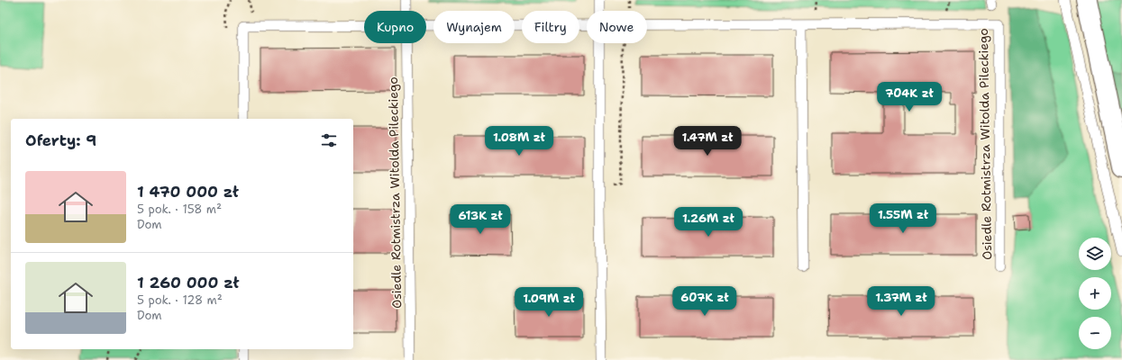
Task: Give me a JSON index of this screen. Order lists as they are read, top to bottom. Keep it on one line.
{"streets":{"lane":["Osiedle Rotmistrza Witolda Pileckiego"]},"page":{"chip":["Kupno","Wynajem","Filtry","Nowe"],"price":["704K zł","1.08M zł","1.47M zł","1.55M zł","613K zł","1.26M zł","607K zł","1.37M zł","1.09M zł"],"heading":"Oferty: 9","list":[{"name":"1 470 000 zł","note":"5 pok. · 158 m² · Dom"},{"name":"1 260 000 zł","note":"5 pok. · 128 m² · Dom"}],"map_buttons":["+","−"]}}
